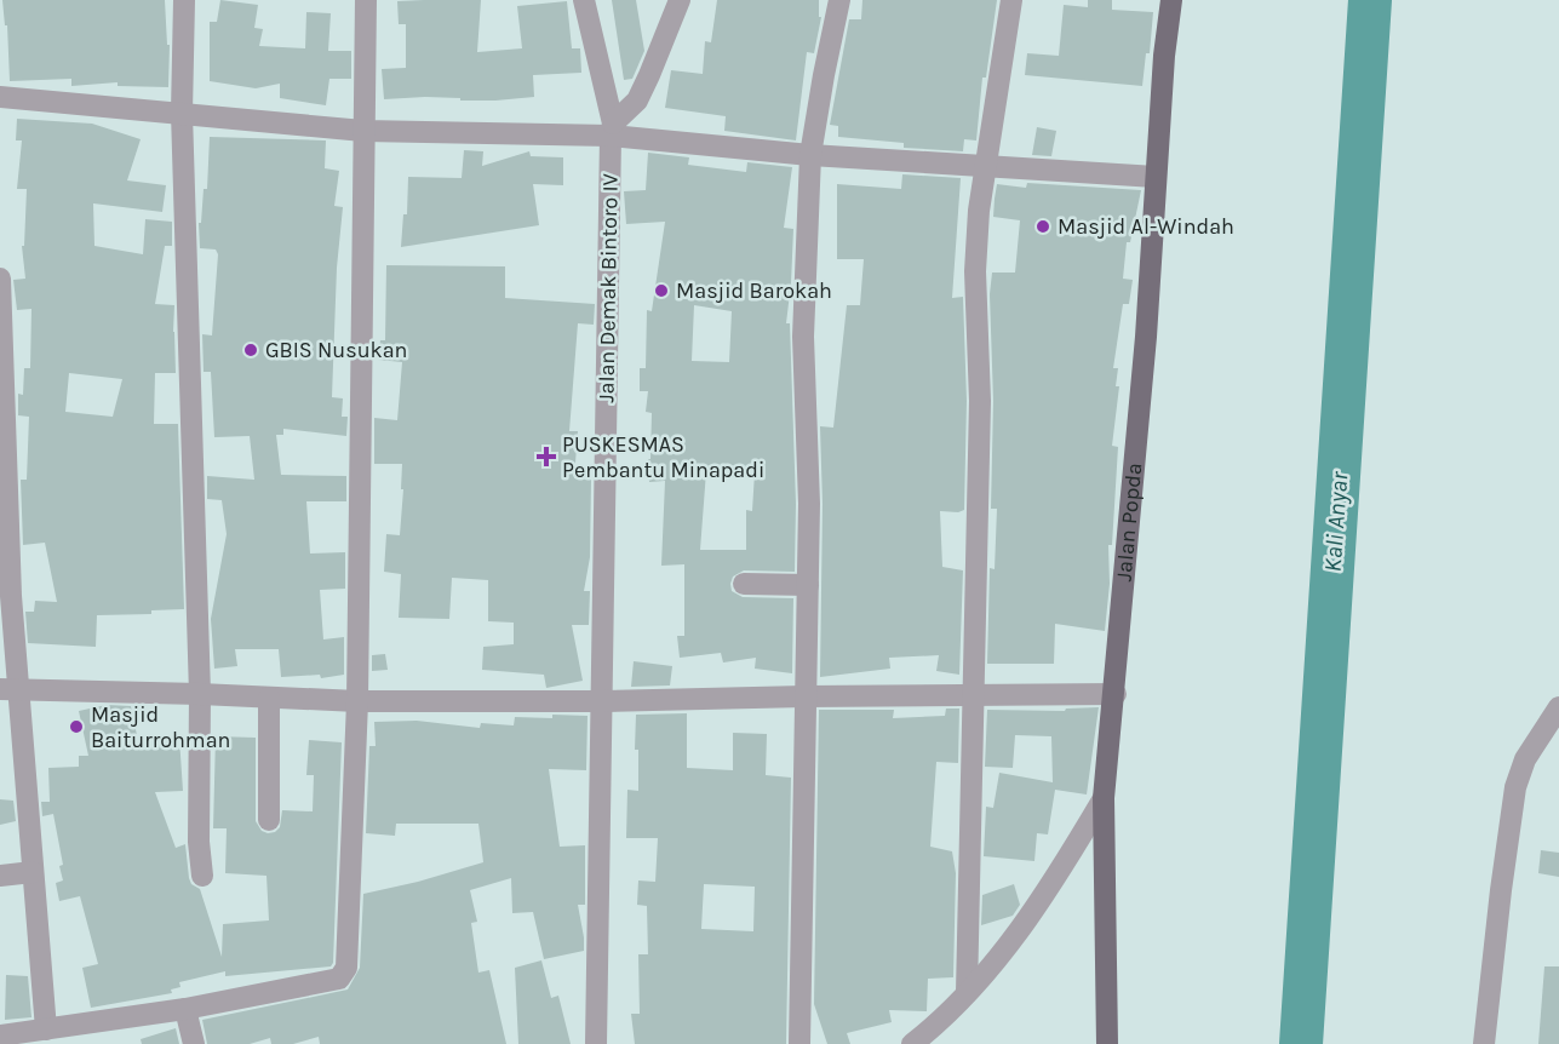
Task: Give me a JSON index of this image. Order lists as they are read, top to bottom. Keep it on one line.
{"streets":{"main road":["Jalan Popda"],"street":["Jalan Demak Bintoro IV"]},"water":["Kali Anyar"],"places":{"other":["Masjid Al-Windah","Masjid Barokah","GBIS Nusukan","Masjid Baiturrohman"],"health":["PUSKESMAS Pembantu Minapadi"]}}
